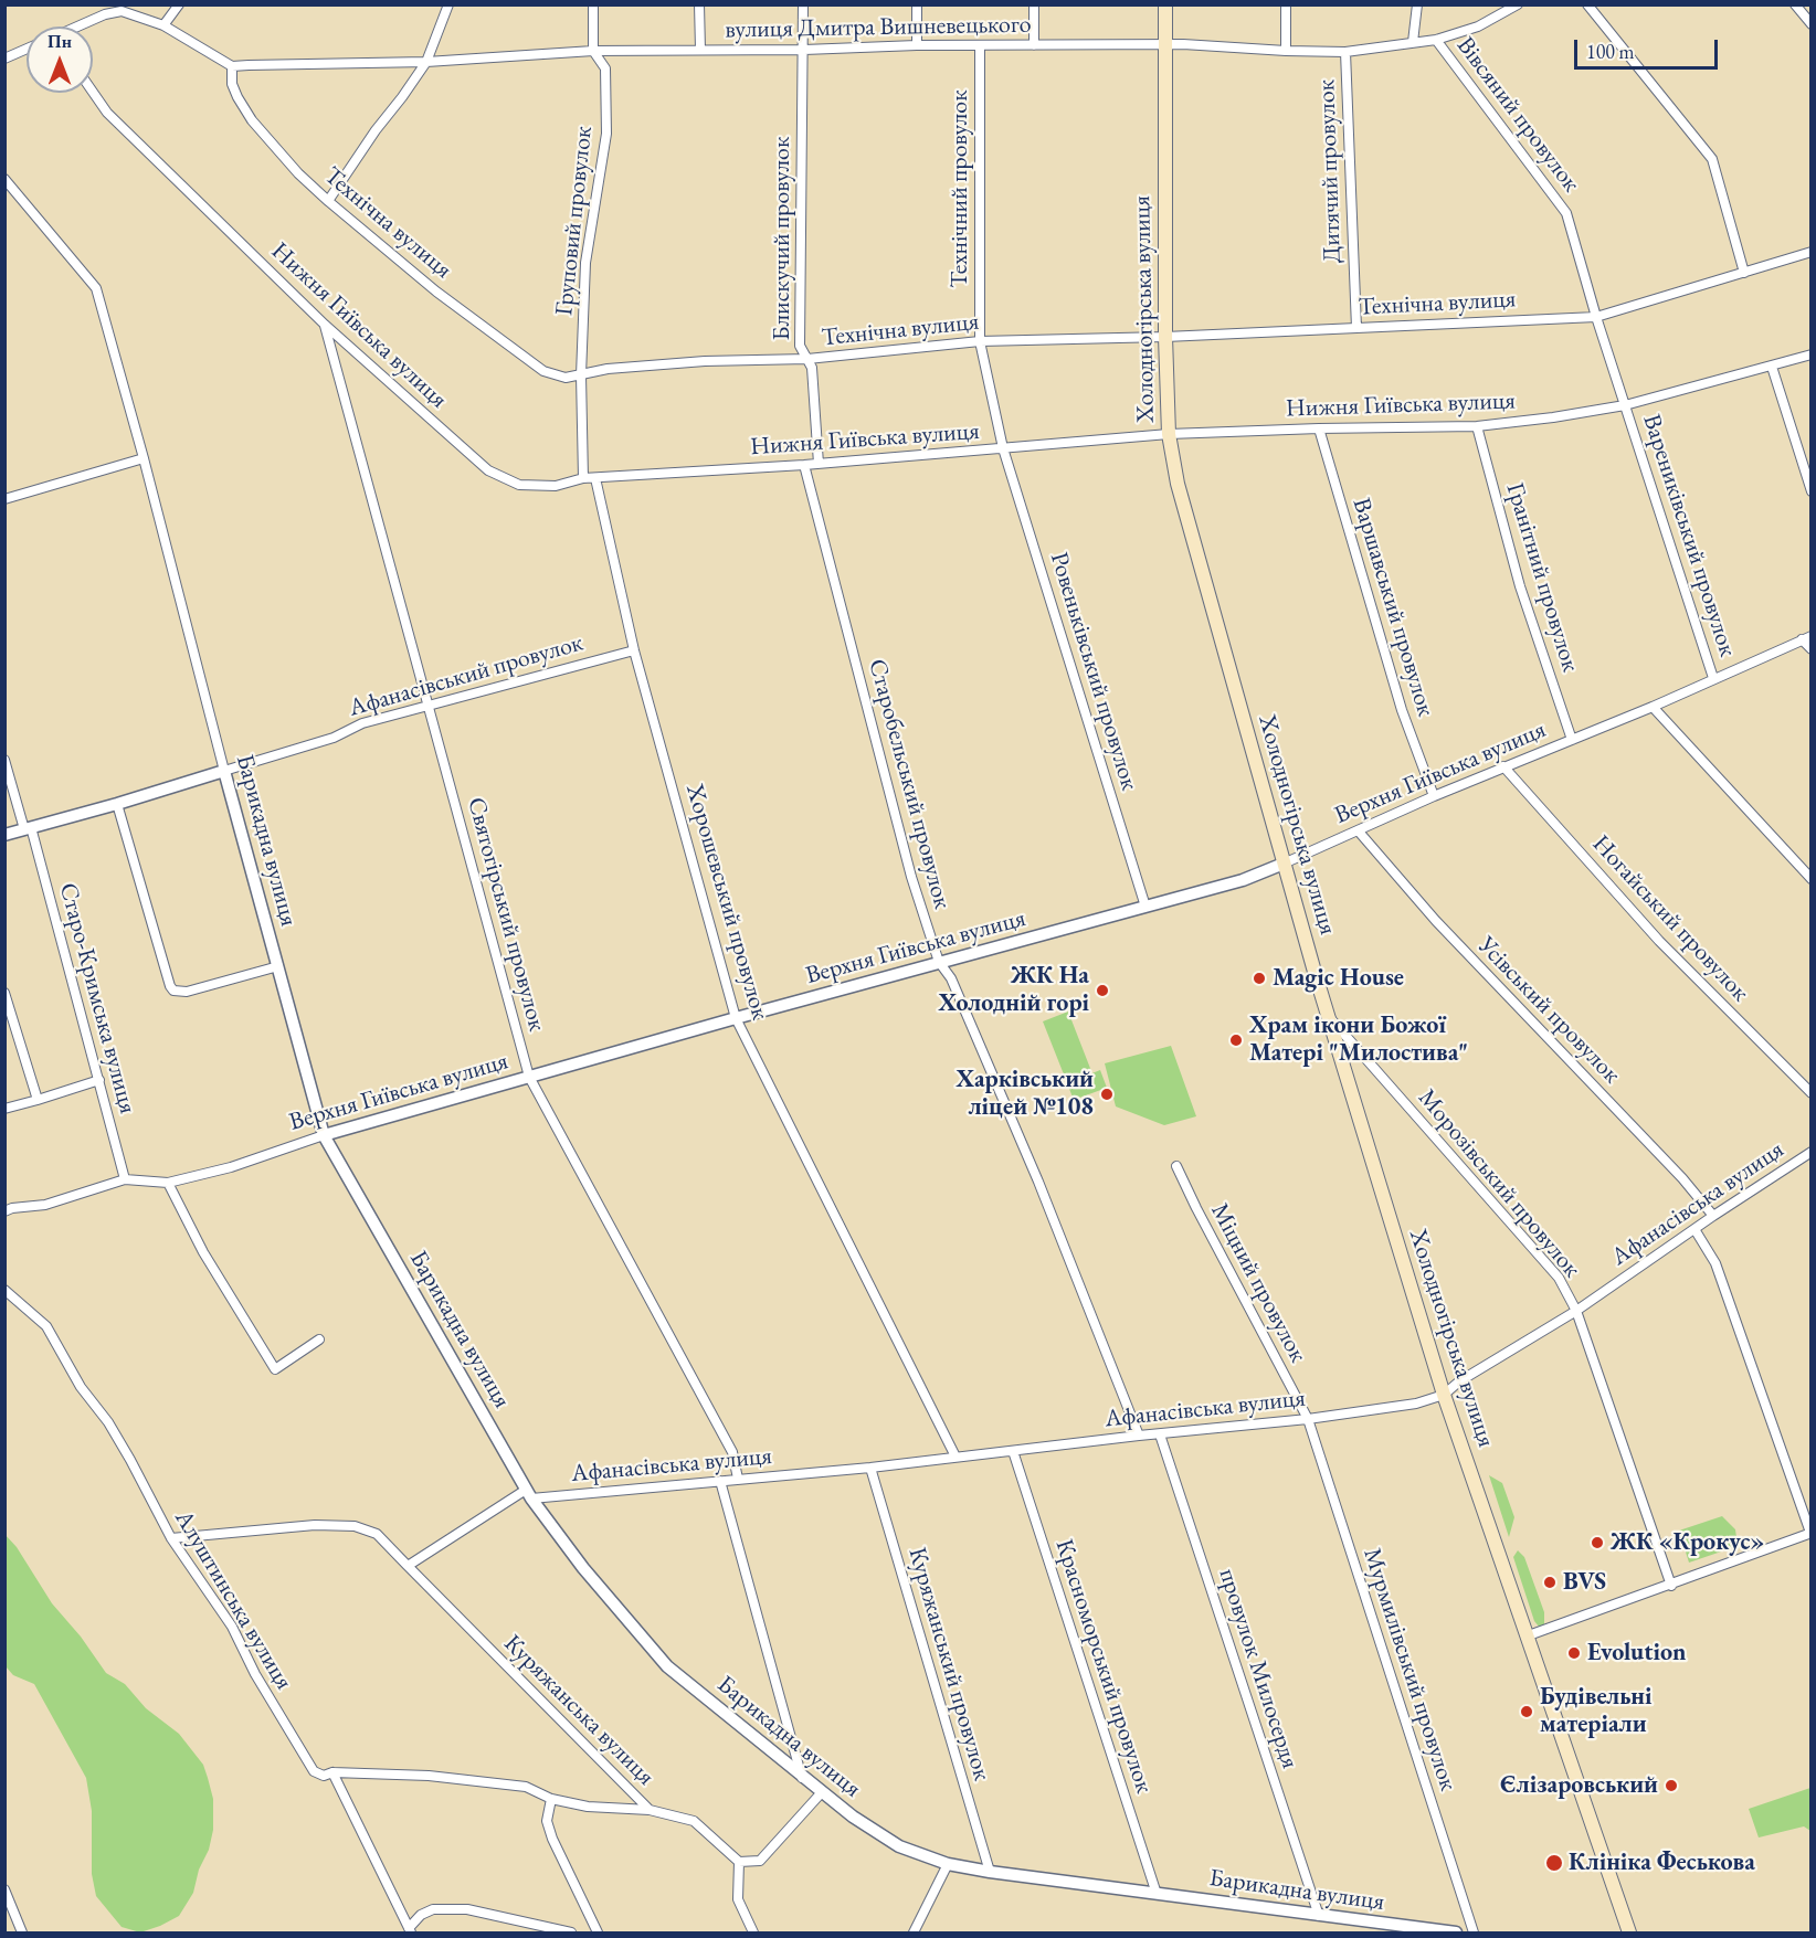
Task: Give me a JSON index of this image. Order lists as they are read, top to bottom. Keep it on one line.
{"streets":{"main road":["Холодногірська вулиця"],"street":["вулиця Дмитра Вишневецького","Вівсяний провулок","Дитячий провулок","Технічний провулок","Груповий провулок","Технічна вулиця","Блискучий провулок","Нижня Гиївська вулиця","Варениківський провулок","Гранітний провулок","Варшавський провулок","Ровеньківський провулок","Афанасівський провулок","Верхня Гиївська вулиця","Старобельський провулок","Барикадна вулиця","Хорошевський провулок","Святогірський провулок","Ногайський провулок","Старо-Кримська вулиця","Усівський провулок","Морозівський провулок","Афанасівська вулиця","Міцний провулок","Алуштинська вулиця","Куряжанський провулок","Красноморський провулок","провулок Милосердя","Мурмилівський провулок","Куряжанська вулиця"]},"crossings":[["вулиця Дмитра Вишневецького","Вівсяний провулок"],["вулиця Дмитра Вишневецького","Дитячий провулок"],["вулиця Дмитра Вишневецького","Технічний провулок"],["вулиця Дмитра Вишневецького","Технічна вулиця"],["вулиця Дмитра Вишневецького","Блискучий провулок"],["вулиця Дмитра Вишневецького","Холодногірська вулиця"],["Вівсяний провулок","Технічна вулиця"],["Вівсяний провулок","Нижня Гиївська вулиця"],["Вівсяний провулок","Варениківський провулок"],["Дитячий провулок","Технічна вулиця"],["Технічний провулок","Технічна вулиця"],["Технічний провулок","Нижня Гиївська вулиця"],["Технічний провулок","Ровеньківський провулок"],["Груповий провулок","Технічна вулиця"],["Груповий провулок","Нижня Гиївська вулиця"],["Технічна вулиця","Блискучий провулок"],["Технічна вулиця","Холодногірська вулиця"],["Блискучий провулок","Нижня Гиївська вулиця"],["Холодногірська вулиця","Нижня Гиївська вулиця"],["Холодногірська вулиця","Верхня Гиївська вулиця"],["Холодногірська вулиця","Морозівський провулок"],["Холодногірська вулиця","Афанасівська вулиця"],["Нижня Гиївська вулиця","Варениківський провулок"],["Нижня Гиївська вулиця","Гранітний провулок"],["Нижня Гиївська вулиця","Варшавський провулок"],["Нижня Гиївська вулиця","Ровеньківський провулок"],["Нижня Гиївська вулиця","Старобельський провулок"],["Нижня Гиївська вулиця","Хорошевський провулок"],["Нижня Гиївська вулиця","Святогірський провулок"],["Варениківський провулок","Верхня Гиївська вулиця"],["Гранітний провулок","Верхня Гиївська вулиця"],["Варшавський провулок","Верхня Гиївська вулиця"],["Ровеньківський провулок","Верхня Гиївська вулиця"],["Афанасівський провулок","Барикадна вулиця"],["Афанасівський провулок","Хорошевський провулок"],["Афанасівський провулок","Святогірський провулок"],["Афанасівський провулок","Старо-Кримська вулиця"],["Верхня Гиївська вулиця","Старобельський провулок"],["Верхня Гиївська вулиця","Барикадна вулиця"],["Верхня Гиївська вулиця","Хорошевський провулок"],["Верхня Гиївська вулиця","Святогірський провулок"],["Верхня Гиївська вулиця","Ногайський провулок"],["Верхня Гиївська вулиця","Старо-Кримська вулиця"],["Верхня Гиївська вулиця","Усівський провулок"],["Старобельський провулок","Афанасівська вулиця"],["Барикадна вулиця","Афанасівська вулиця"],["Барикадна вулиця","Куряжанський провулок"],["Барикадна вулиця","Красноморський провулок"],["Барикадна вулиця","провулок Милосердя"],["Хорошевський провулок","Афанасівська вулиця"],["Святогірський провулок","Афанасівська вулиця"],["Усівський провулок","Афанасівська вулиця"],["Морозівський провулок","Афанасівська вулиця"],["Афанасівська вулиця","Міцний провулок"],["Афанасівська вулиця","Куряжанський провулок"],["Афанасівська вулиця","Красноморський провулок"],["Афанасівська вулиця","провулок Милосердя"],["Афанасівська вулиця","Мурмилівський провулок"],["Афанасівська вулиця","Куряжанська вулиця"],["Міцний провулок","Мурмилівський провулок"]],"places":["Magic House","ЖК На Холодній горі","Храм ікони Божої Матері \"Милостива\"","Харківський ліцей №108","ЖК «Крокус»","BVS","Evolution","Будівельні матеріали","Єлізаровський","Клініка Феськова"],"scale_bar":"100 m","north":"top"}
